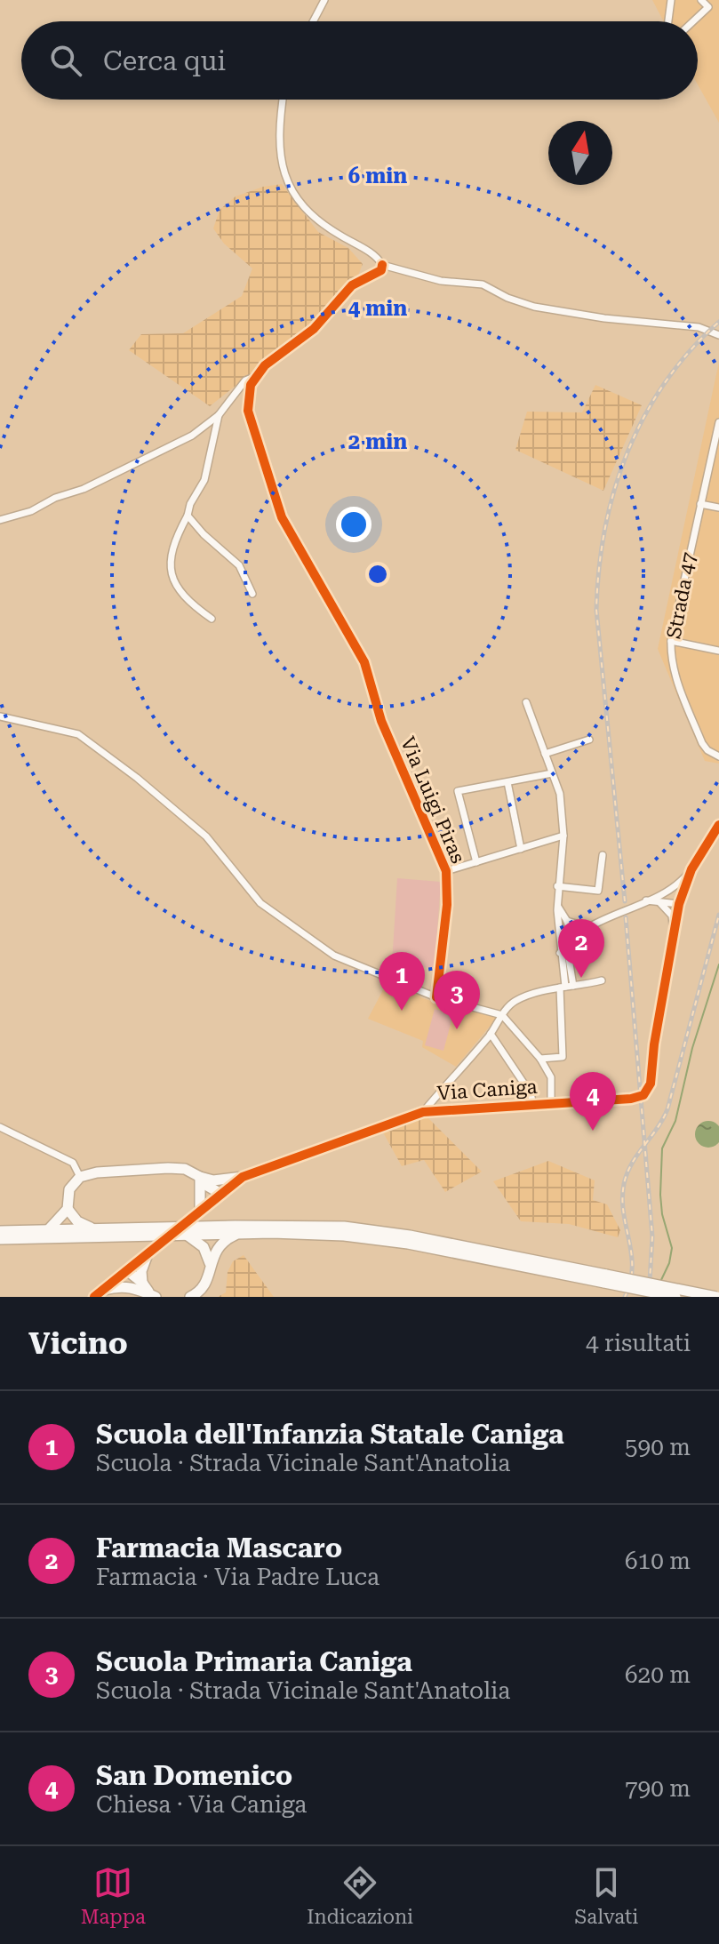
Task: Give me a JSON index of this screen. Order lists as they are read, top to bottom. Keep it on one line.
{"streets":{"street":["Strada 47","Via Luigi Piras","Via Caniga"]},"north":"top","page":{"search":"Cerca qui","pins":["2","1","3","4"],"heading":["Vicino","4 risultati"],"list":[{"mark":"1","name":"Scuola dell'Infanzia Statale Caniga","note":"Scuola · Strada Vicinale Sant'Anatolia","value":"590 m"},{"mark":"2","name":"Farmacia Mascaro","note":"Farmacia · Via Padre Luca","value":"610 m"},{"mark":"3","name":"Scuola Primaria Caniga","note":"Scuola · Strada Vicinale Sant'Anatolia","value":"620 m"},{"mark":"4","name":"San Domenico","note":"Chiesa · Via Caniga","value":"790 m"}],"nav":["Mappa","Indicazioni","Salvati"]},"rings":["6 min","4 min","2 min"]}
